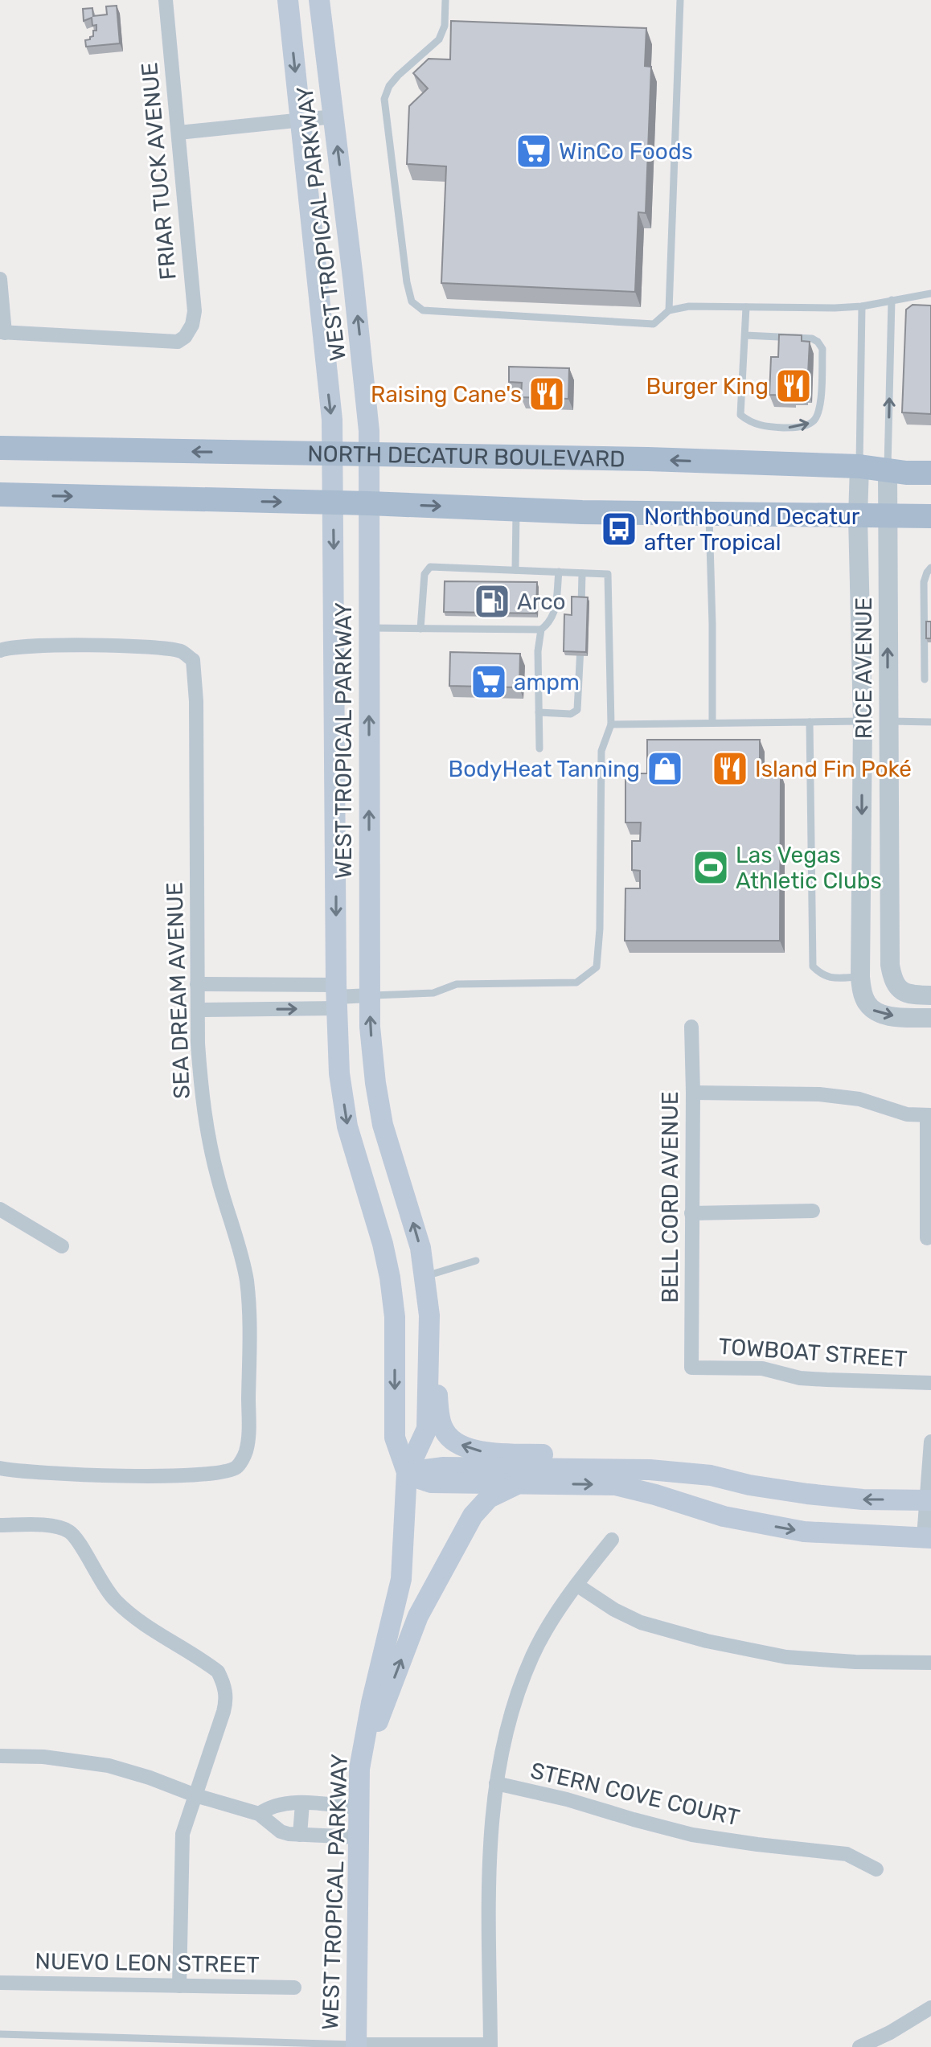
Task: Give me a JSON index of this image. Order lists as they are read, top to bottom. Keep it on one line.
{"streets":{"main road":["WEST TROPICAL PARKWAY","NORTH DECATUR BOULEVARD"],"street":["FRIAR TUCK AVENUE","RICE AVENUE","SEA DREAM AVENUE","BELL CORD AVENUE","TOWBOAT STREET","STERN COVE COURT","NUEVO LEON STREET"]},"crossings":[["WEST TROPICAL PARKWAY","NORTH DECATUR BOULEVARD"],["NORTH DECATUR BOULEVARD","RICE AVENUE"],["BELL CORD AVENUE","TOWBOAT STREET"]],"places":{"supermarket":["WinCo Foods","ampm"],"restaurant":["Burger King","Raising Cane's","Island Fin Poké"],"bus stop":["Northbound Decatur after Tropical"],"fuel station":["Arco"],"shop":["BodyHeat Tanning"],"sports":["Las Vegas Athletic Clubs"]}}
